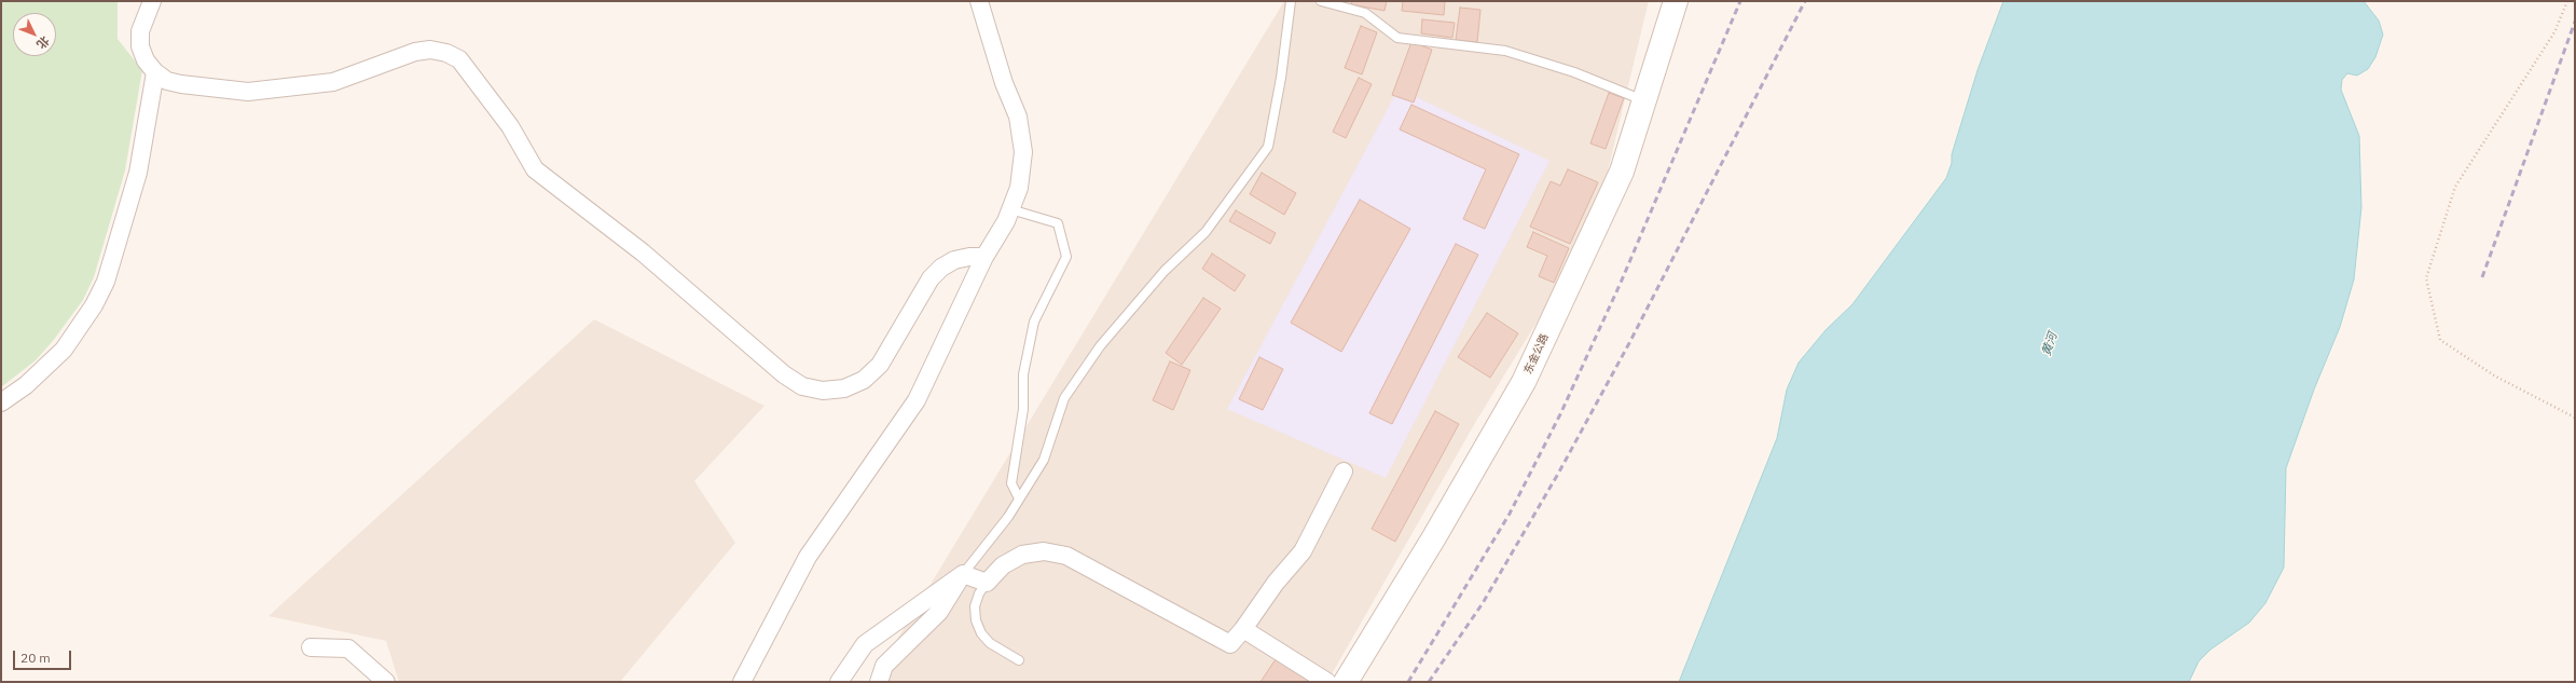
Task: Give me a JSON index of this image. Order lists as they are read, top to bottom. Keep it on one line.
{"streets":{"main road":["东金公路"]},"water":["黄河"],"scale_bar":"20 m","north":"bottom right"}
